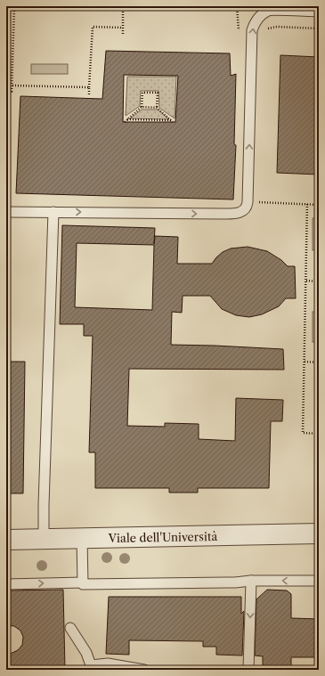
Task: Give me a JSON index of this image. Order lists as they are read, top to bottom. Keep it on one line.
{"streets":{"street":["Viale dell'Università"]}}
